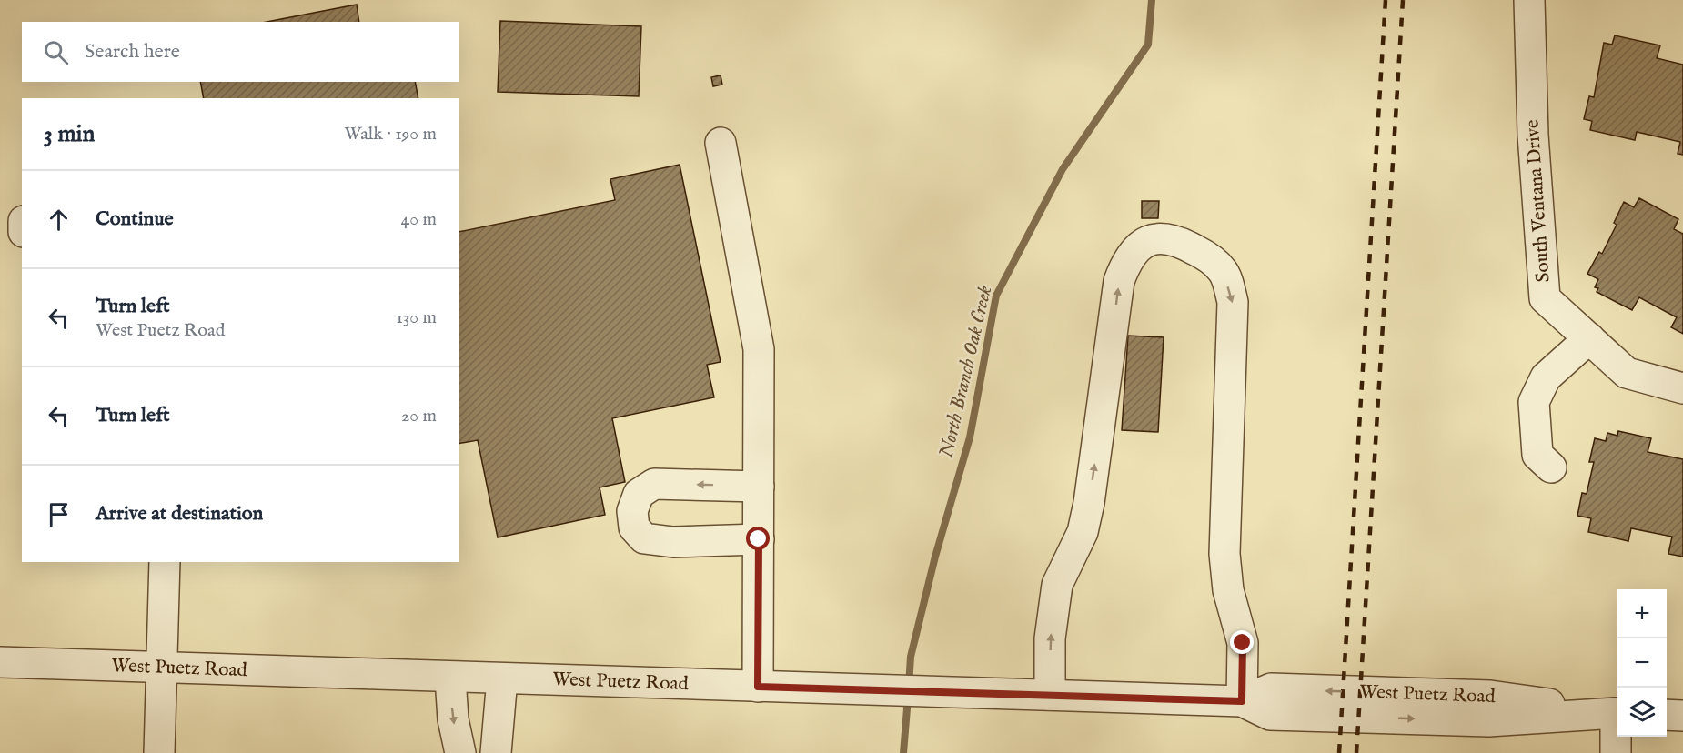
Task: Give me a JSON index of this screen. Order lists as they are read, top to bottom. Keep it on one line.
{"streets":{"street":["South Ventana Drive","West Puetz Road"]},"water":["North Branch Oak Creek"],"page":{"search":"Search here","heading":["3 min","Walk · 190 m"],"list":[["Continue","40 m"],["Turn left","West Puetz Road","130 m"],["Turn left","20 m"],"Arrive at destination"],"map_buttons":["+","−"]}}
